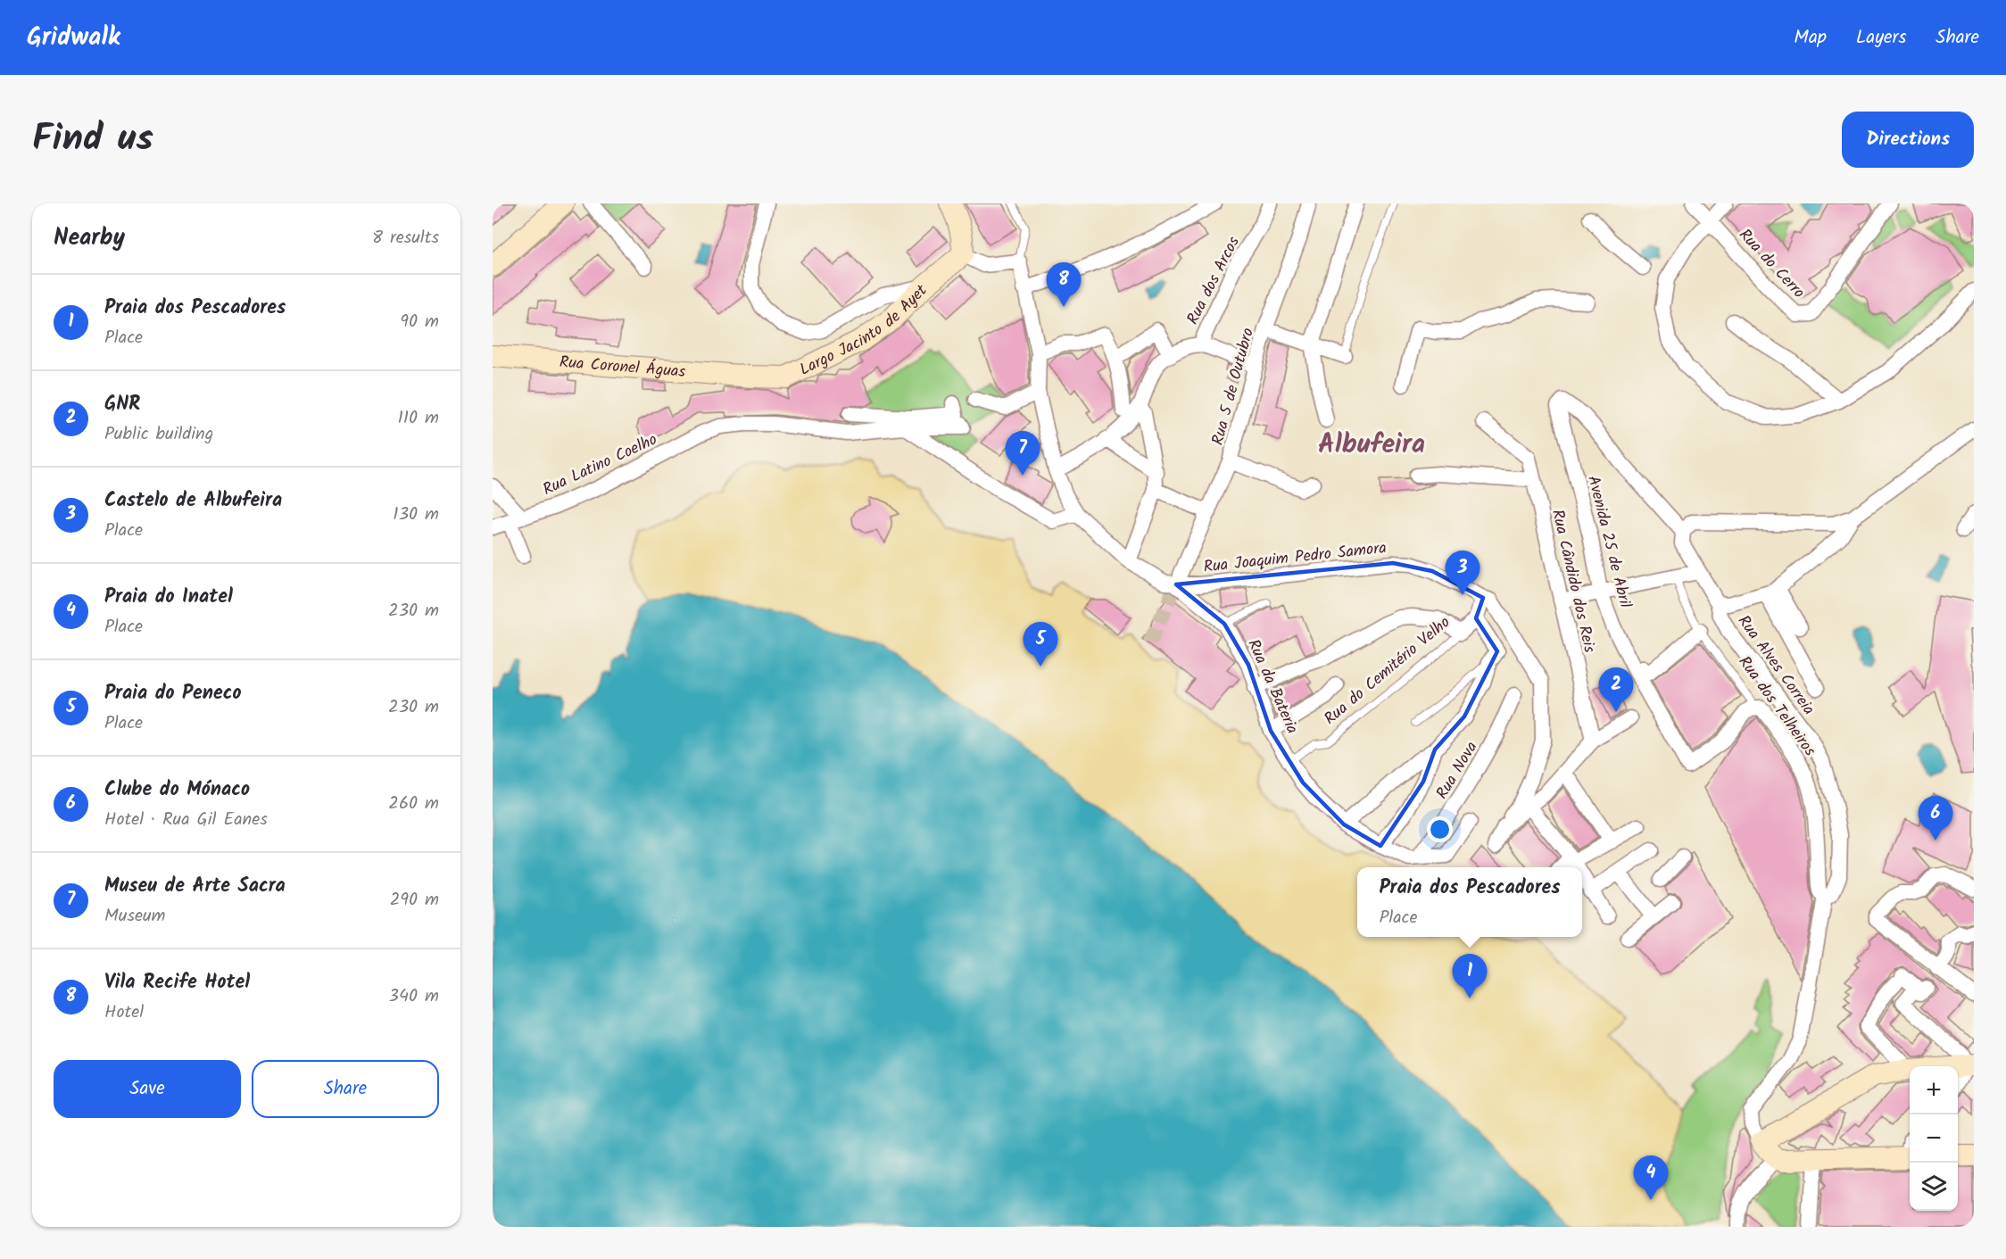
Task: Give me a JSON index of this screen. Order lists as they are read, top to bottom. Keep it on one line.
{"streets":{"street":["Rua do Cerro","Rua dos Arcos","Largo Jacinto de Ayet","Rua Coronel Águas","Rua 5 de Outubro","Rua Latino Coelho","Avenida 25 de Abril","Rua Joaquim Pedro Samora","Rua Cândido dos Reis","Rua Alves Correia","Rua do Cemitério Velho","Rua da Bateria","Rua dos Telheiros","Rua Nova"]},"crossings":[["Largo Jacinto de Ayet","Rua Coronel Águas"],["Rua 5 de Outubro","Rua Joaquim Pedro Samora"],["Rua 5 de Outubro","Rua da Bateria"],["Avenida 25 de Abril","Rua Alves Correia"],["Avenida 25 de Abril","Rua dos Telheiros"],["Rua Joaquim Pedro Samora","Rua da Bateria"],["Rua Alves Correia","Rua dos Telheiros"],["Rua do Cemitério Velho","Rua da Bateria"],["Rua da Bateria","Rua Nova"]],"districts":["Albufeira"],"page":{"header":"Gridwalk","nav":["Map","Layers","Share"],"title":"Find us","buttons":["Directions",["Save","Share"]],"heading":["Nearby","8 results"],"pins":["8","7","3","5","2","6","1","4"],"list":[{"mark":"1","name":"Praia dos Pescadores","note":"Place","value":"90 m"},{"mark":"2","name":"GNR","note":"Public building","value":"110 m"},{"mark":"3","name":"Castelo de Albufeira","note":"Place","value":"130 m"},{"mark":"4","name":"Praia do Inatel","note":"Place","value":"230 m"},{"mark":"5","name":"Praia do Peneco","note":"Place","value":"230 m"},{"mark":"6","name":"Clube do Mónaco","note":"Hotel · Rua Gil Eanes","value":"260 m"},{"mark":"7","name":"Museu de Arte Sacra","note":"Museum","value":"290 m"},{"mark":"8","name":"Vila Recife Hotel","note":"Hotel","value":"340 m"}],"popup":["Praia dos Pescadores","Place"],"map_buttons":["+","−"]}}
